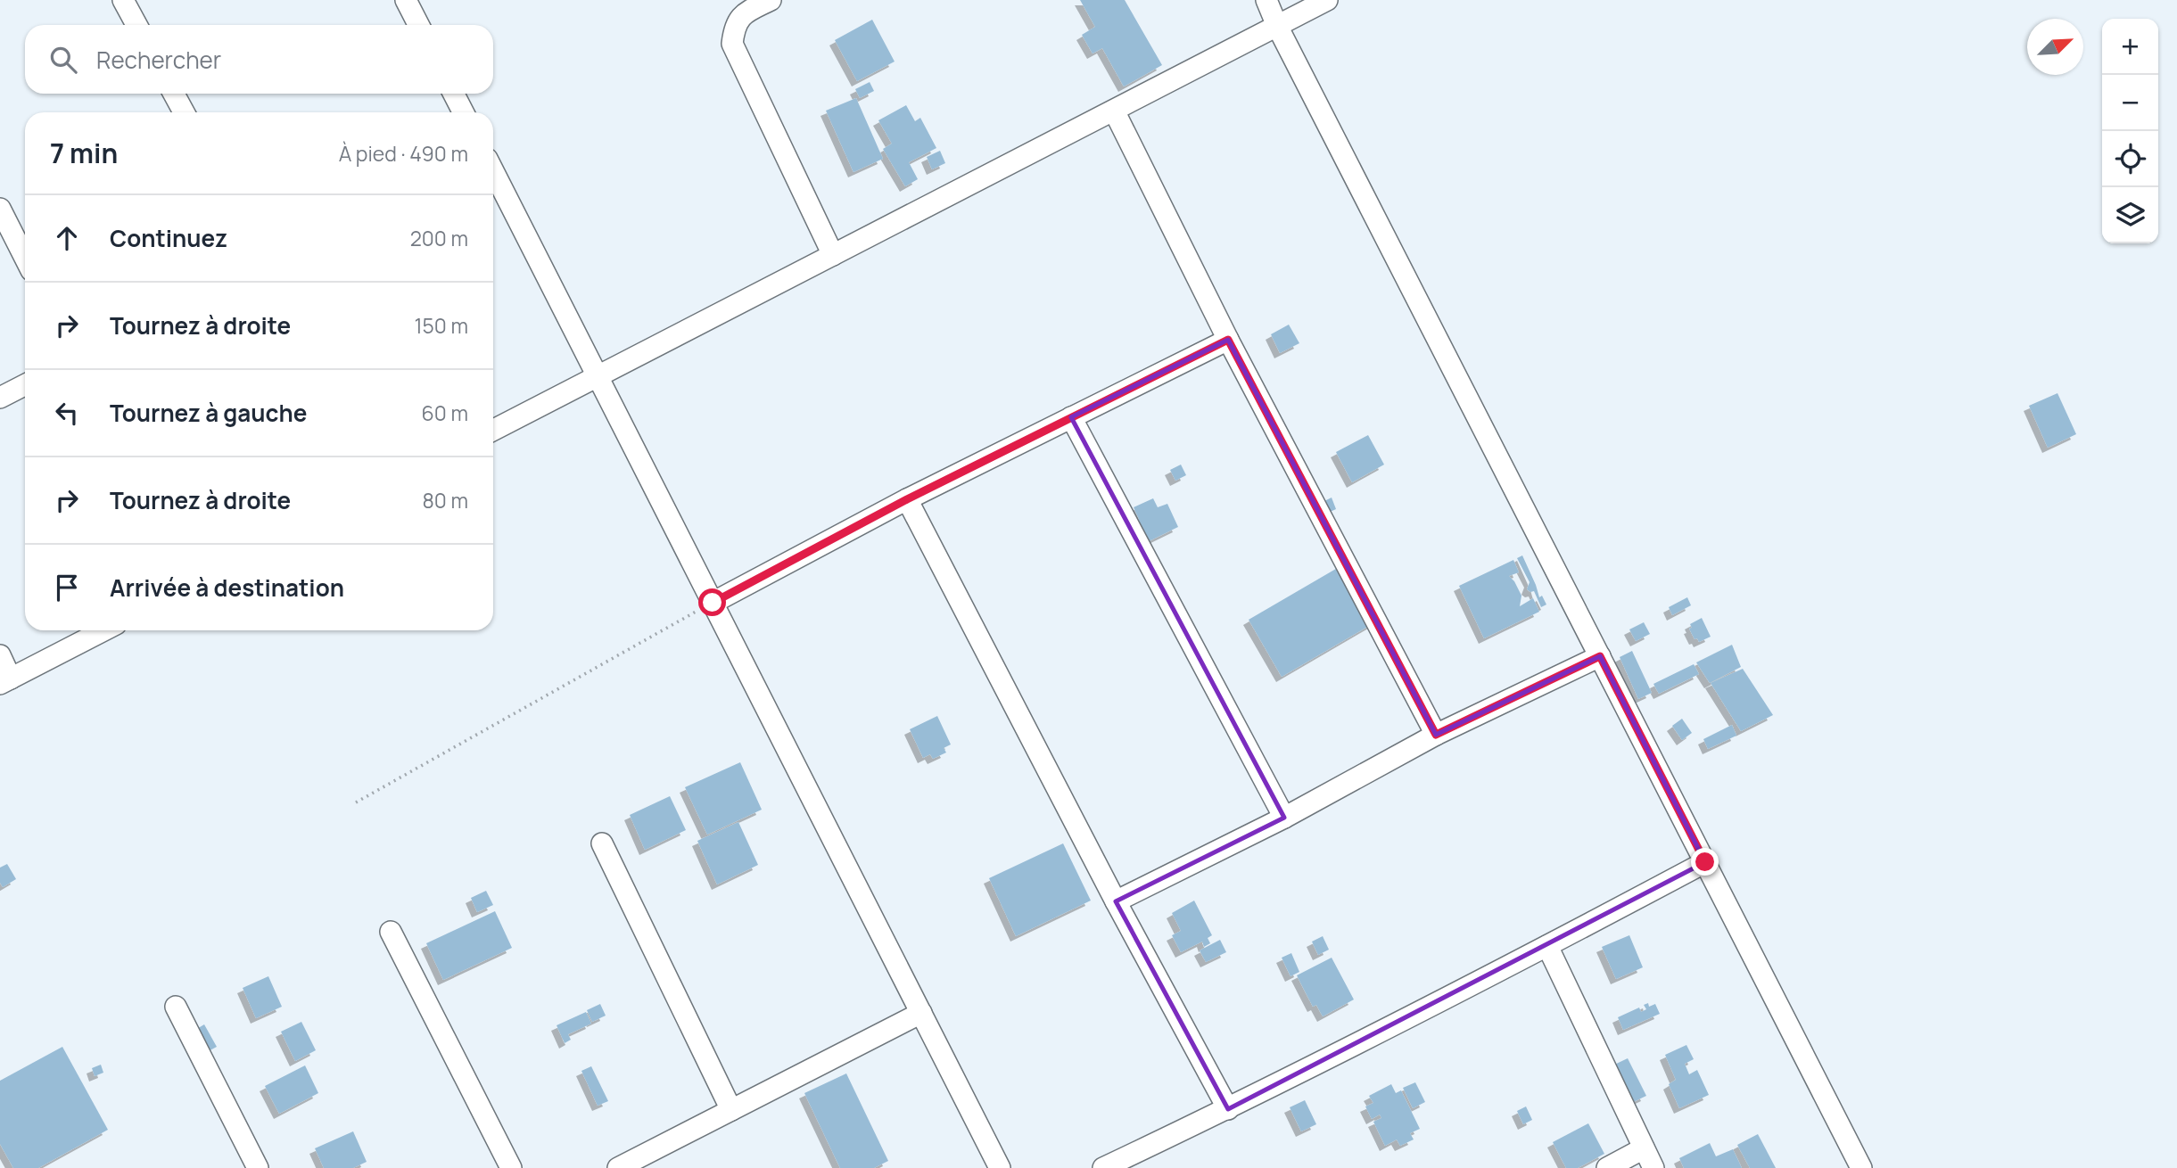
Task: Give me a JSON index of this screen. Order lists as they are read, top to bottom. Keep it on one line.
{"north":"top right","page":{"map_buttons":["+","−"],"search":"Rechercher","heading":["7 min","À pied · 490 m"],"list":[["Continuez","200 m"],["Tournez à droite","150 m"],["Tournez à gauche","60 m"],["Tournez à droite","80 m"],"Arrivée à destination"]}}
